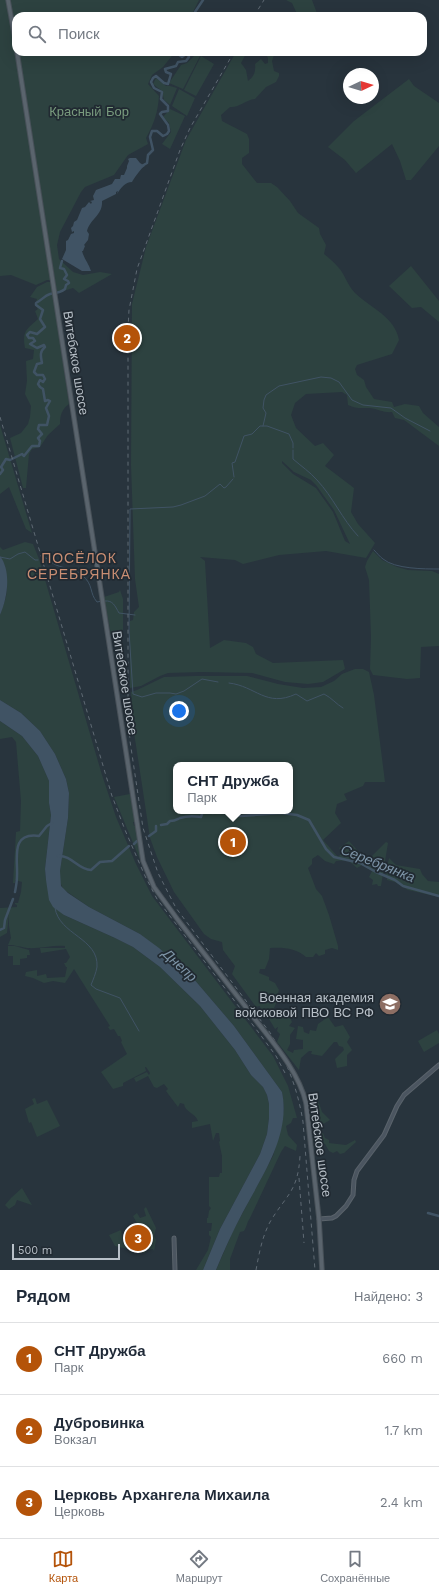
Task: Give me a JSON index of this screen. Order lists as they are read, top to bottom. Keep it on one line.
{"streets":{"main road":["Витебское шоссе"]},"districts":["ПОСЁЛОК СЕРЕБРЯНКА"],"water":["Серебрянка","Днепр"],"parks":["Красный Бор"],"places":{"school or university":["Военная академия войсковой ПВО ВС РФ"]},"scale_bar":"500 m","north":"right","page":{"search":"Поиск","pins":["2","1","3"],"popup":["СНТ Дружба","Парк"],"scale":"500 m","heading":["Рядом","Найдено: 3"],"list":[{"mark":"1","name":"СНТ Дружба","note":"Парк","value":"660 m"},{"mark":"2","name":"Дубровинка","note":"Вокзал","value":"1.7 km"},{"mark":"3","name":"Церковь Архангела Михаила","note":"Церковь","value":"2.4 km"}],"nav":["Карта","Маршрут","Сохранённые"]}}
